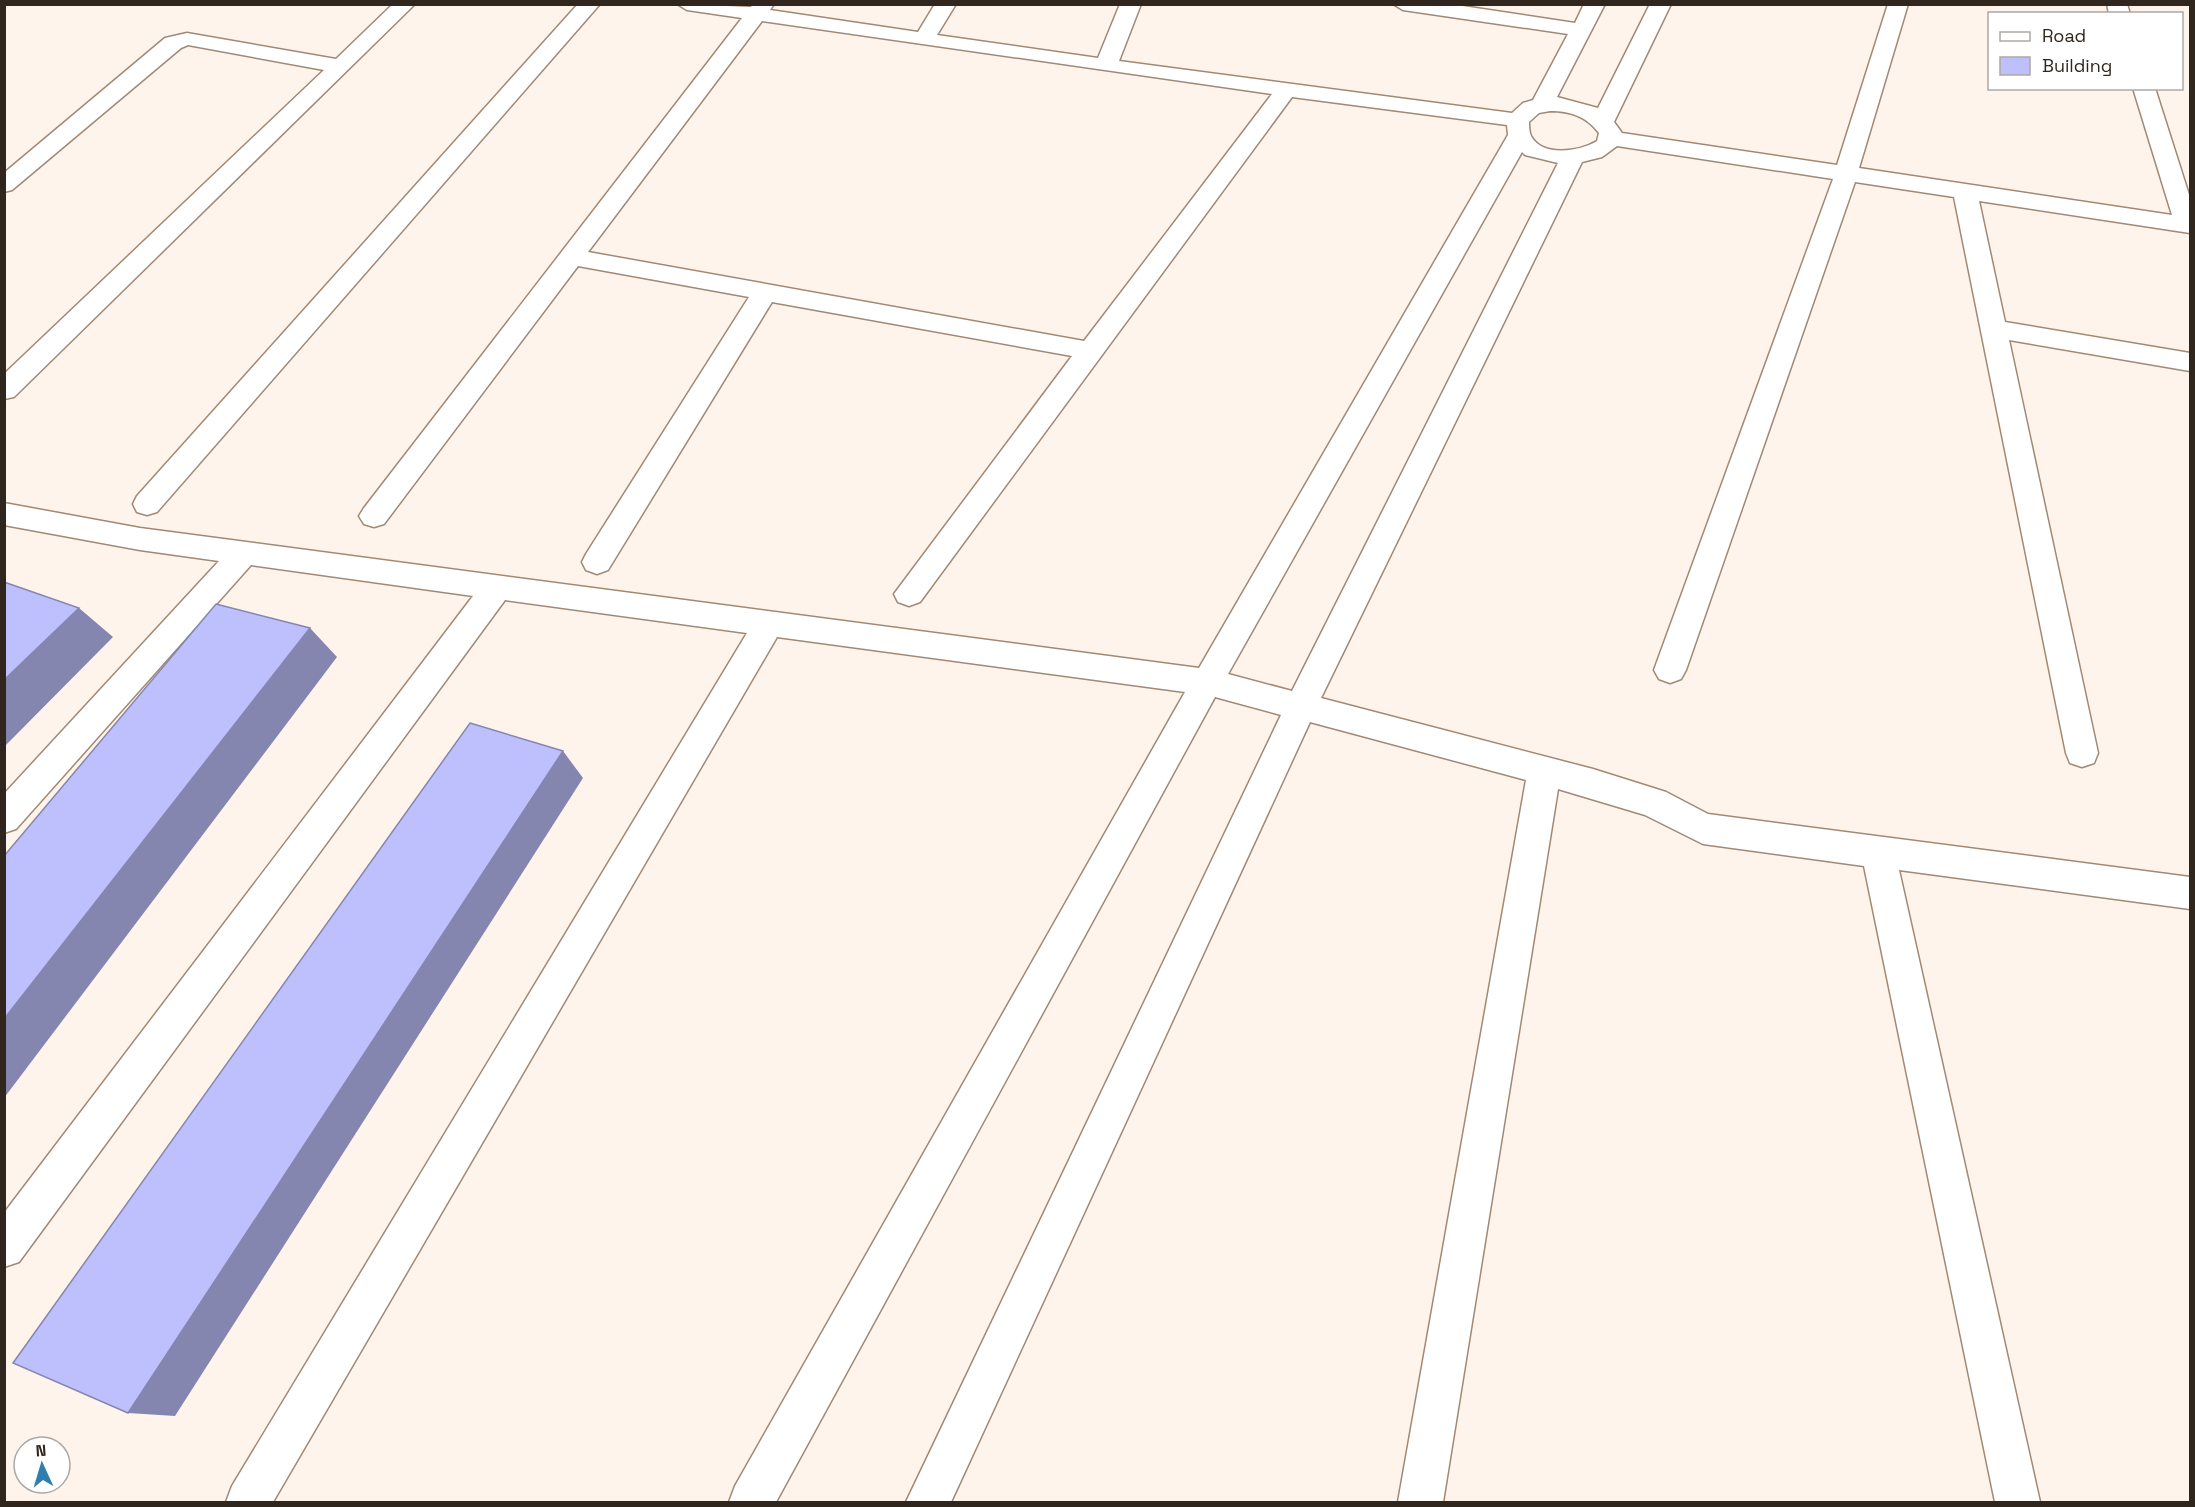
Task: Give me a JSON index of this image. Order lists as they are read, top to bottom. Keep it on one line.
{"legend":["Road","Building"],"north":"top"}
